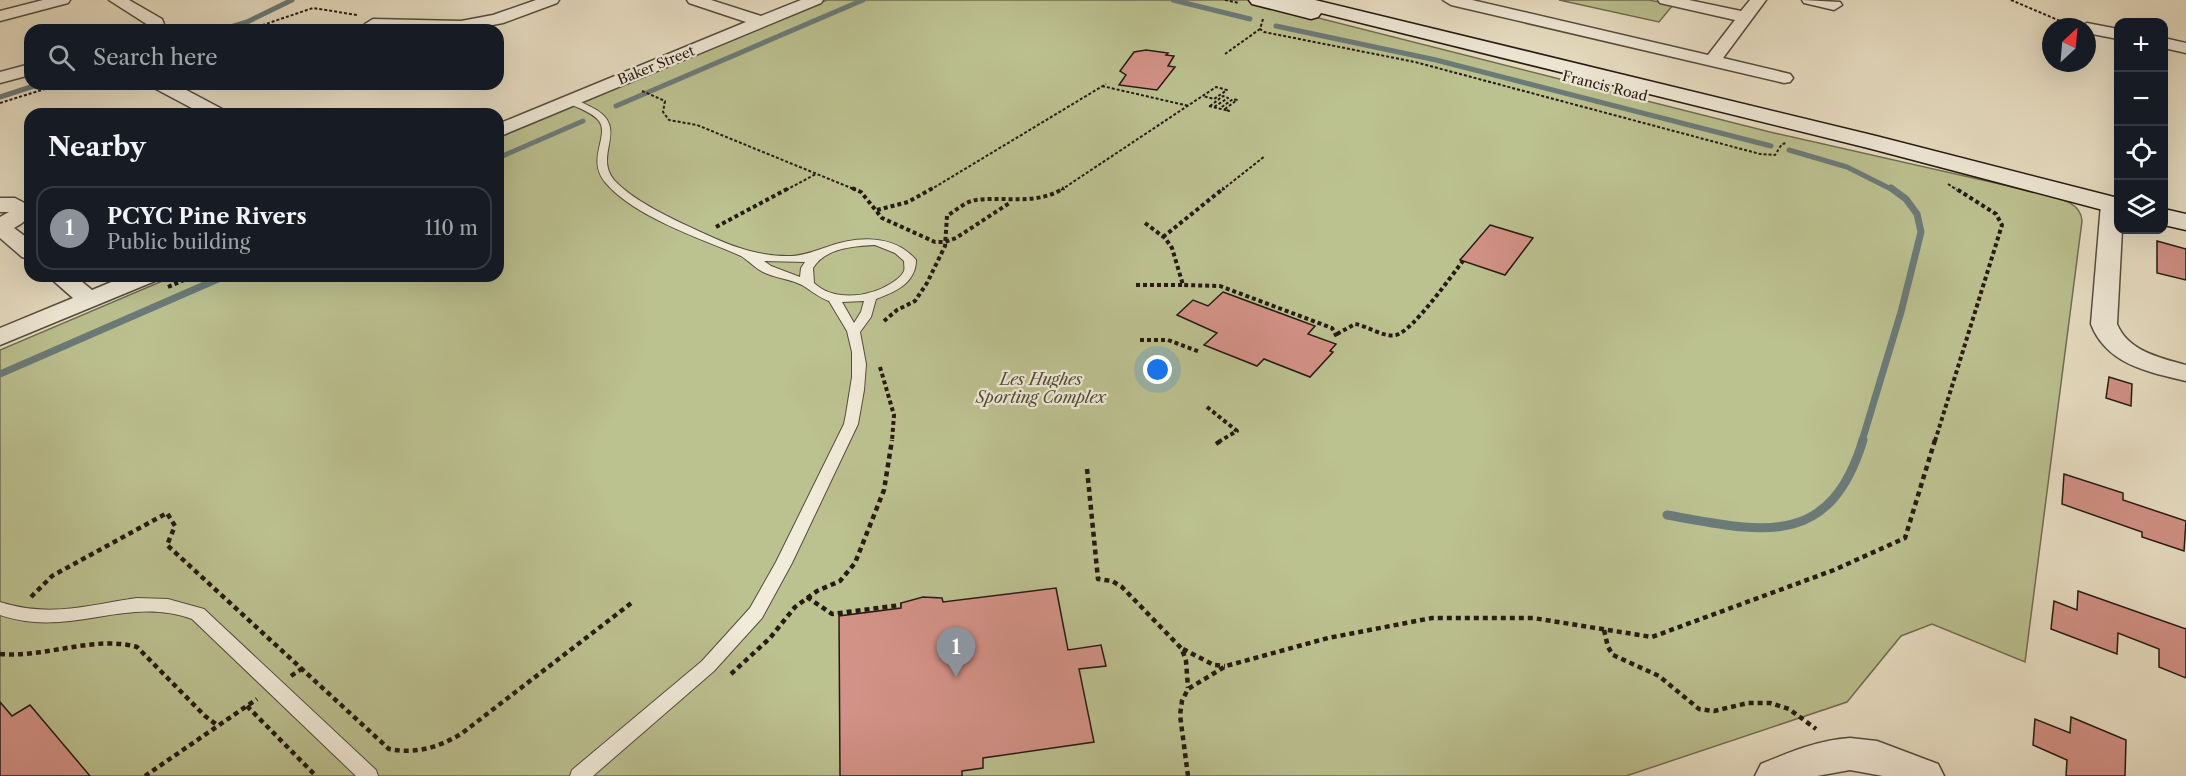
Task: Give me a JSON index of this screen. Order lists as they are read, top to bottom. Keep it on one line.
{"streets":{"main road":["Francis Road"],"street":["Baker Street"]},"parks":["Les Hughes Sporting Complex"],"north":"top right","page":{"map_buttons":["+","−"],"search":"Search here","heading":"Nearby","list":[{"mark":"1","name":"PCYC Pine Rivers","note":"Public building","value":"110 m"}],"pins":"1"}}
